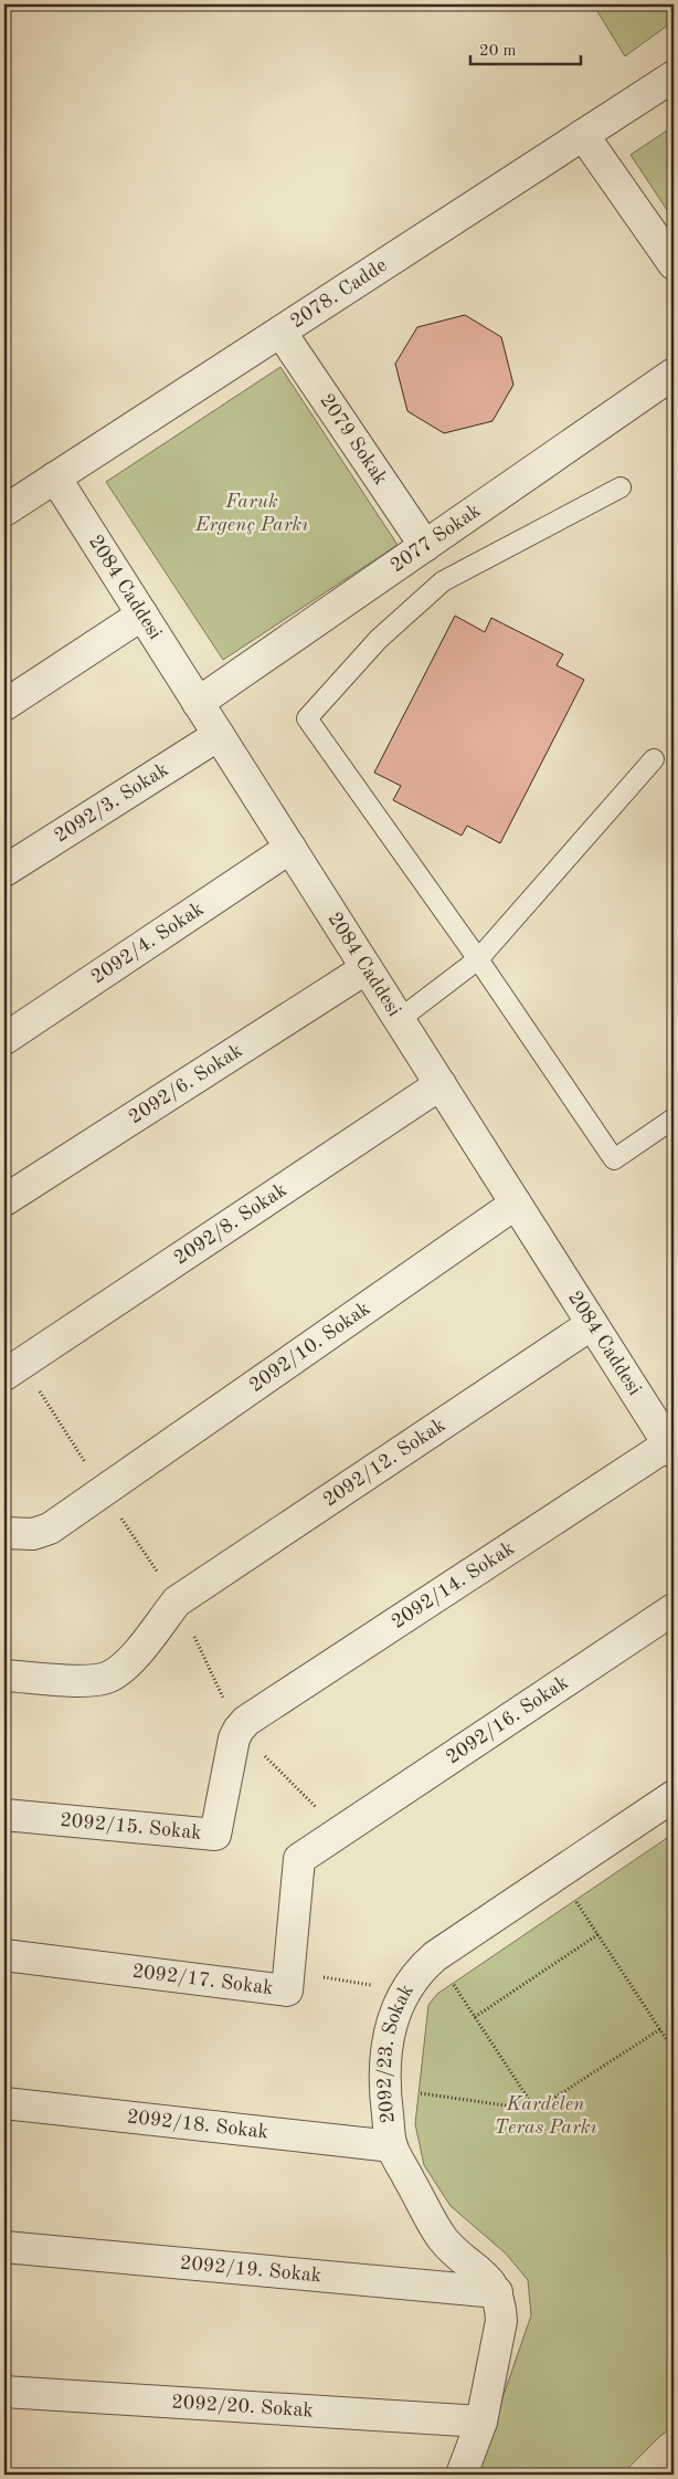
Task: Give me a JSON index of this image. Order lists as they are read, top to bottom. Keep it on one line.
{"streets":{"street":["2078. Cadde","2079 Sokak","2077 Sokak","2084 Caddesi","2092/3. Sokak","2092/4. Sokak","2092/6. Sokak","2092/8. Sokak","2092/10. Sokak","2092/12. Sokak","2092/14. Sokak","2092/16. Sokak","2092/15. Sokak","2092/17. Sokak","2092/23. Sokak","2092/18. Sokak","2092/19. Sokak","2092/20. Sokak"]},"crossings":[["2078. Cadde","2079 Sokak"],["2078. Cadde","2084 Caddesi"],["2079 Sokak","2077 Sokak"],["2077 Sokak","2084 Caddesi"],["2084 Caddesi","2092/3. Sokak"],["2084 Caddesi","2092/4. Sokak"],["2084 Caddesi","2092/6. Sokak"],["2084 Caddesi","2092/8. Sokak"],["2084 Caddesi","2092/10. Sokak"],["2084 Caddesi","2092/12. Sokak"],["2084 Caddesi","2092/14. Sokak"],["2092/14. Sokak","2092/15. Sokak"],["2092/16. Sokak","2092/17. Sokak"],["2092/23. Sokak","2092/18. Sokak"],["2092/23. Sokak","2092/19. Sokak"]],"parks":["Faruk Ergenç Parkı","Kardelen Teras Parkı"],"scale_bar":"20 m"}
